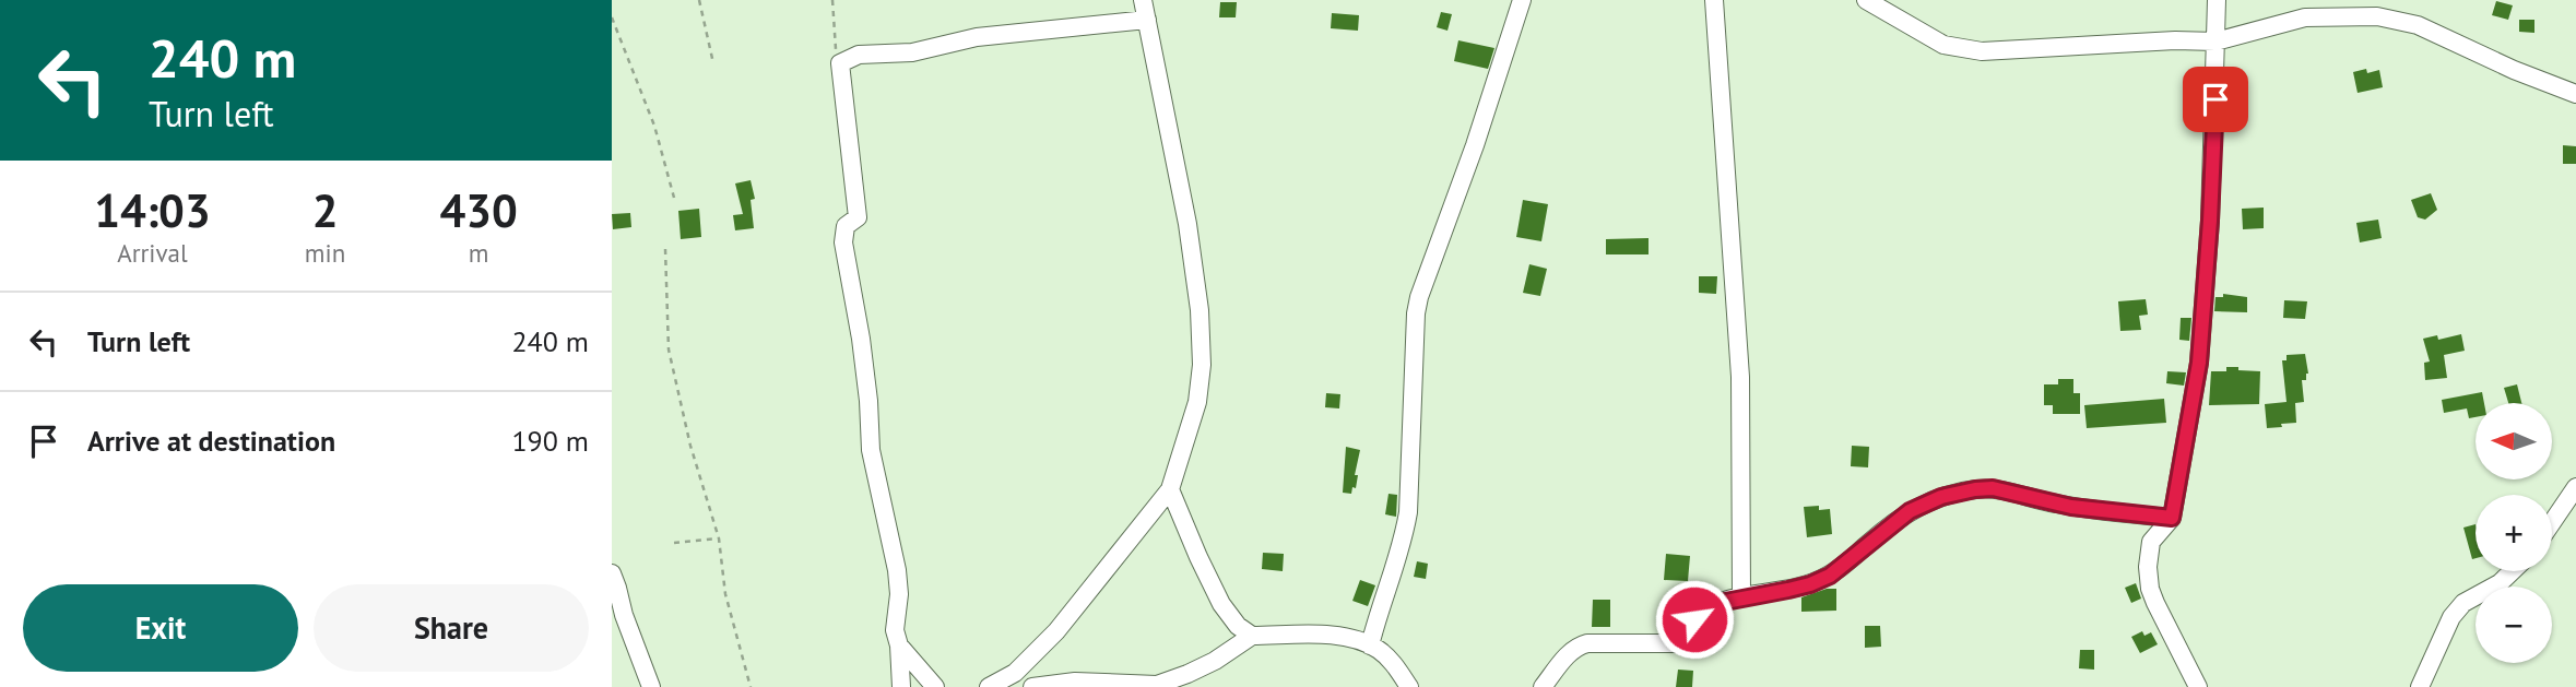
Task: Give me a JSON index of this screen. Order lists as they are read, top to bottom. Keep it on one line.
{"north":"left","page":{"turn":["240 m","Turn left"],"eta":["14:03","Arrival","2","min","430","m"],"list":[{"name":"Turn left","value":"240 m"},{"name":"Arrive at destination","value":"190 m"}],"map_buttons":["+","−"],"buttons":["Exit","Share"]}}
